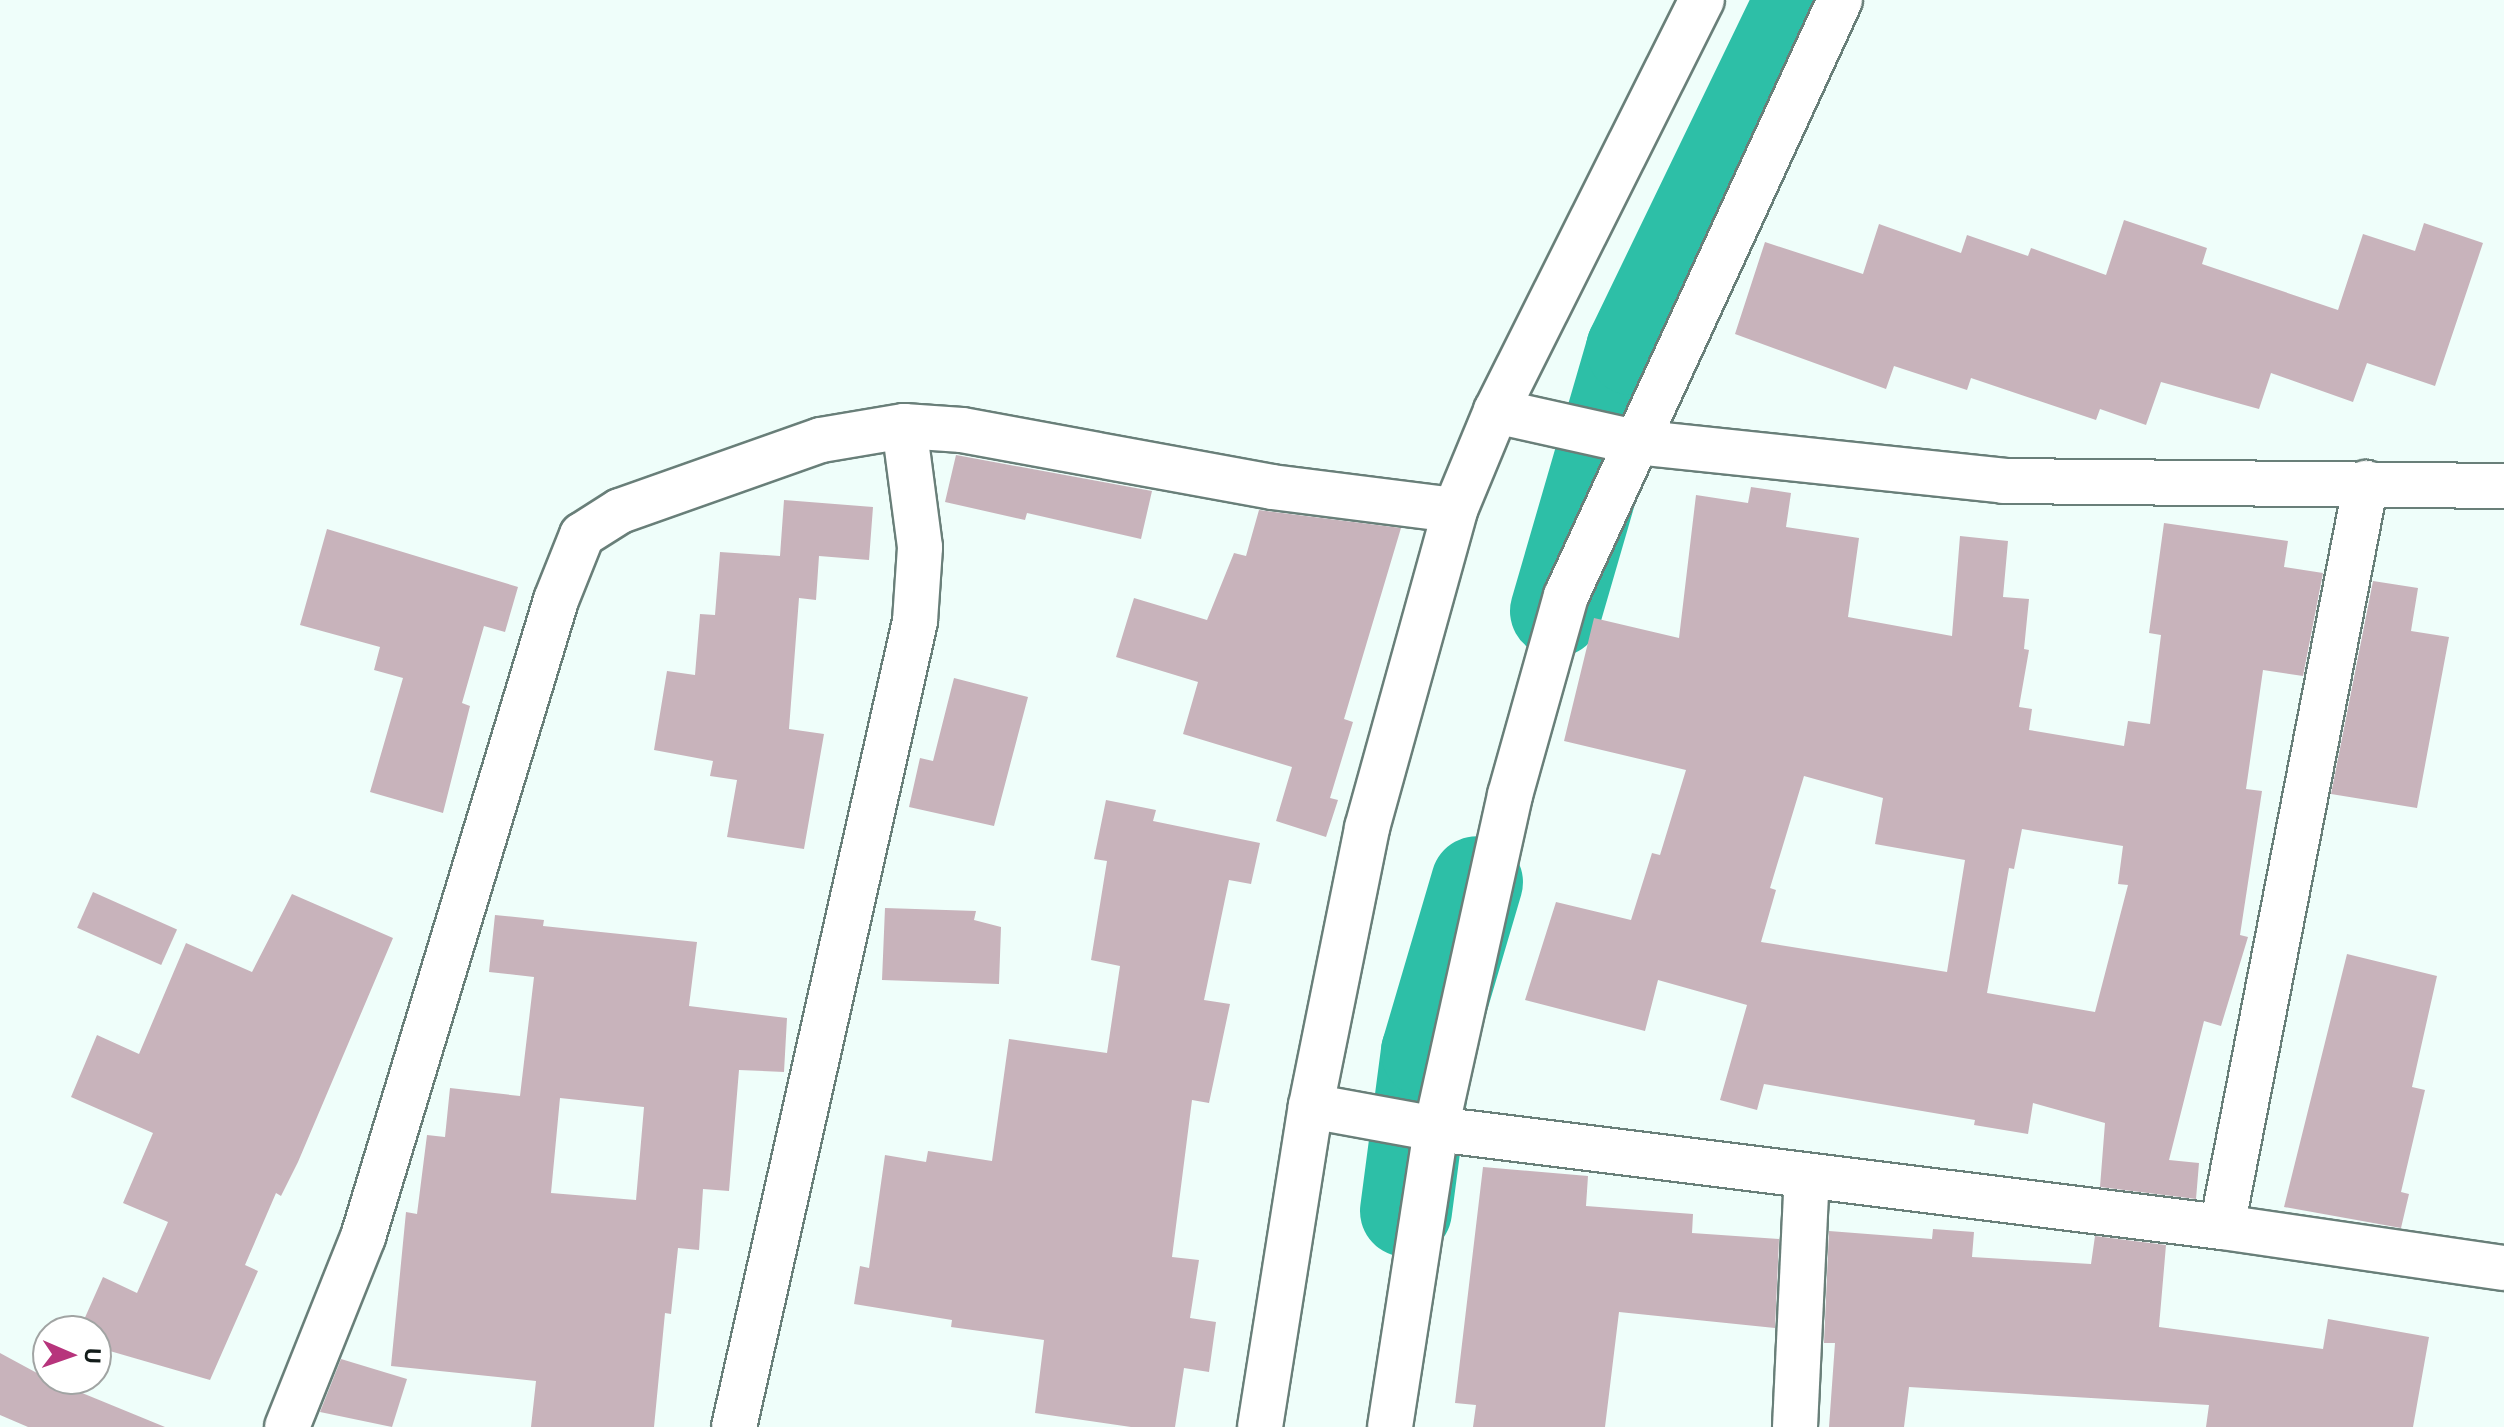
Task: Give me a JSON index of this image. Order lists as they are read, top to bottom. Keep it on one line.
{"north":"right"}
